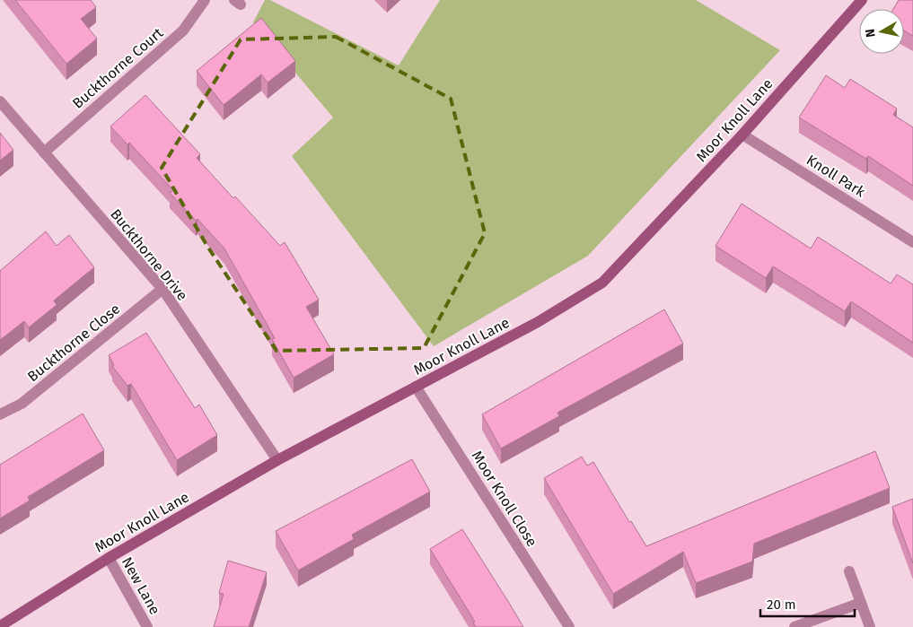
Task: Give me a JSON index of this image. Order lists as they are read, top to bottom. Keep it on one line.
{"streets":{"street":["Buckthorne Court","Moor Knoll Lane","Knoll Park","Buckthorne Drive","Buckthorne Close","Moor Knoll Close","New Lane"]},"crossings":[["Buckthorne Court","Buckthorne Drive"],["Moor Knoll Lane","Knoll Park"],["Moor Knoll Lane","Buckthorne Drive"],["Moor Knoll Lane","Moor Knoll Close"],["Moor Knoll Lane","New Lane"],["Buckthorne Drive","Buckthorne Close"]],"scale_bar":"20 m","north":"left"}
